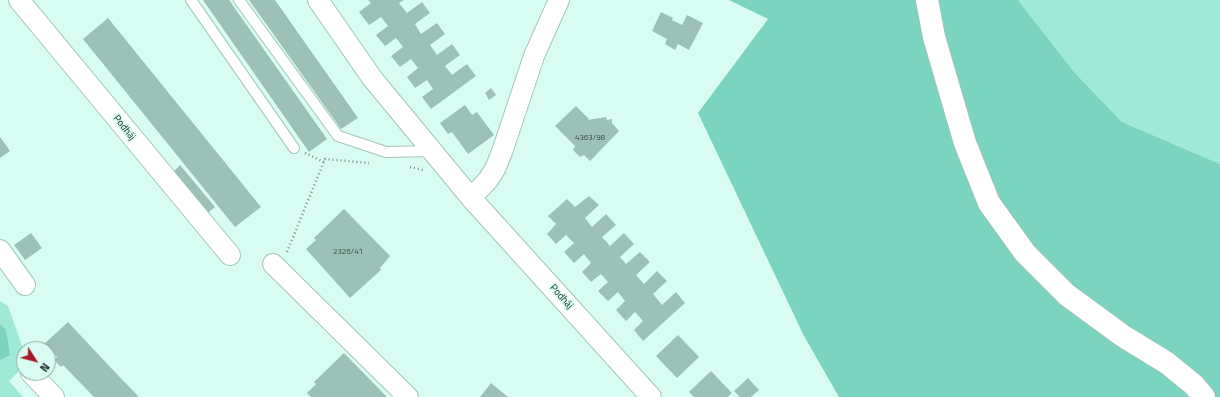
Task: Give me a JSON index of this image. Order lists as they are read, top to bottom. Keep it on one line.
{"streets":{"street":["Podháj"]},"house_numbers":["4363/98","2326/41"],"north":"bottom right"}
